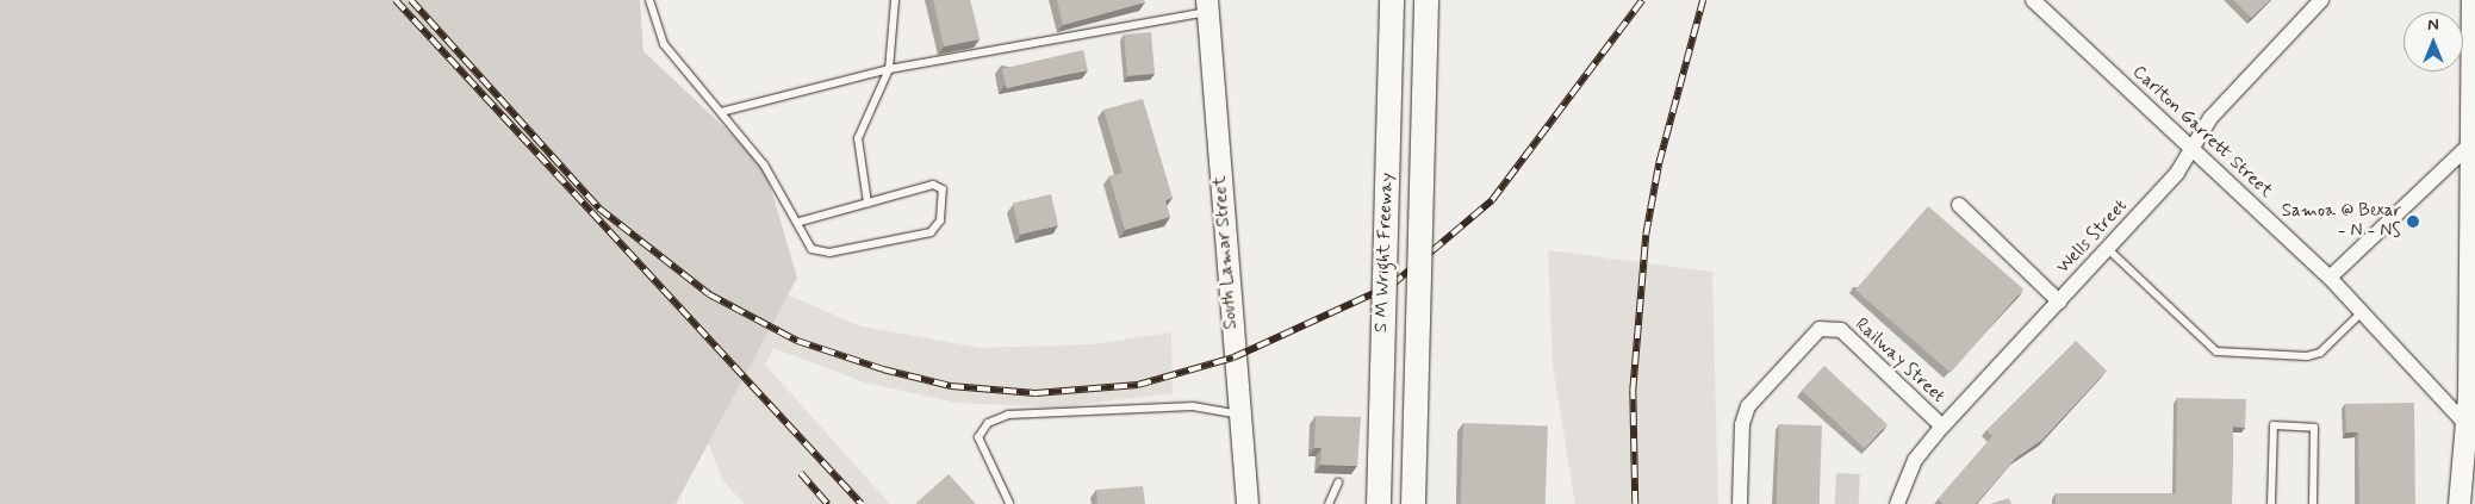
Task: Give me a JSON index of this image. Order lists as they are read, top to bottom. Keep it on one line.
{"streets":{"main road":["S M Wright Freeway"],"street":["Carlton Garrett Street","Wells Street","South Lamar Street","Railway Street"]},"crossings":[["Carlton Garrett Street","Wells Street"],["Wells Street","Railway Street"]],"places":["Samoa @ Bexar - N - NS"],"north":"top"}
